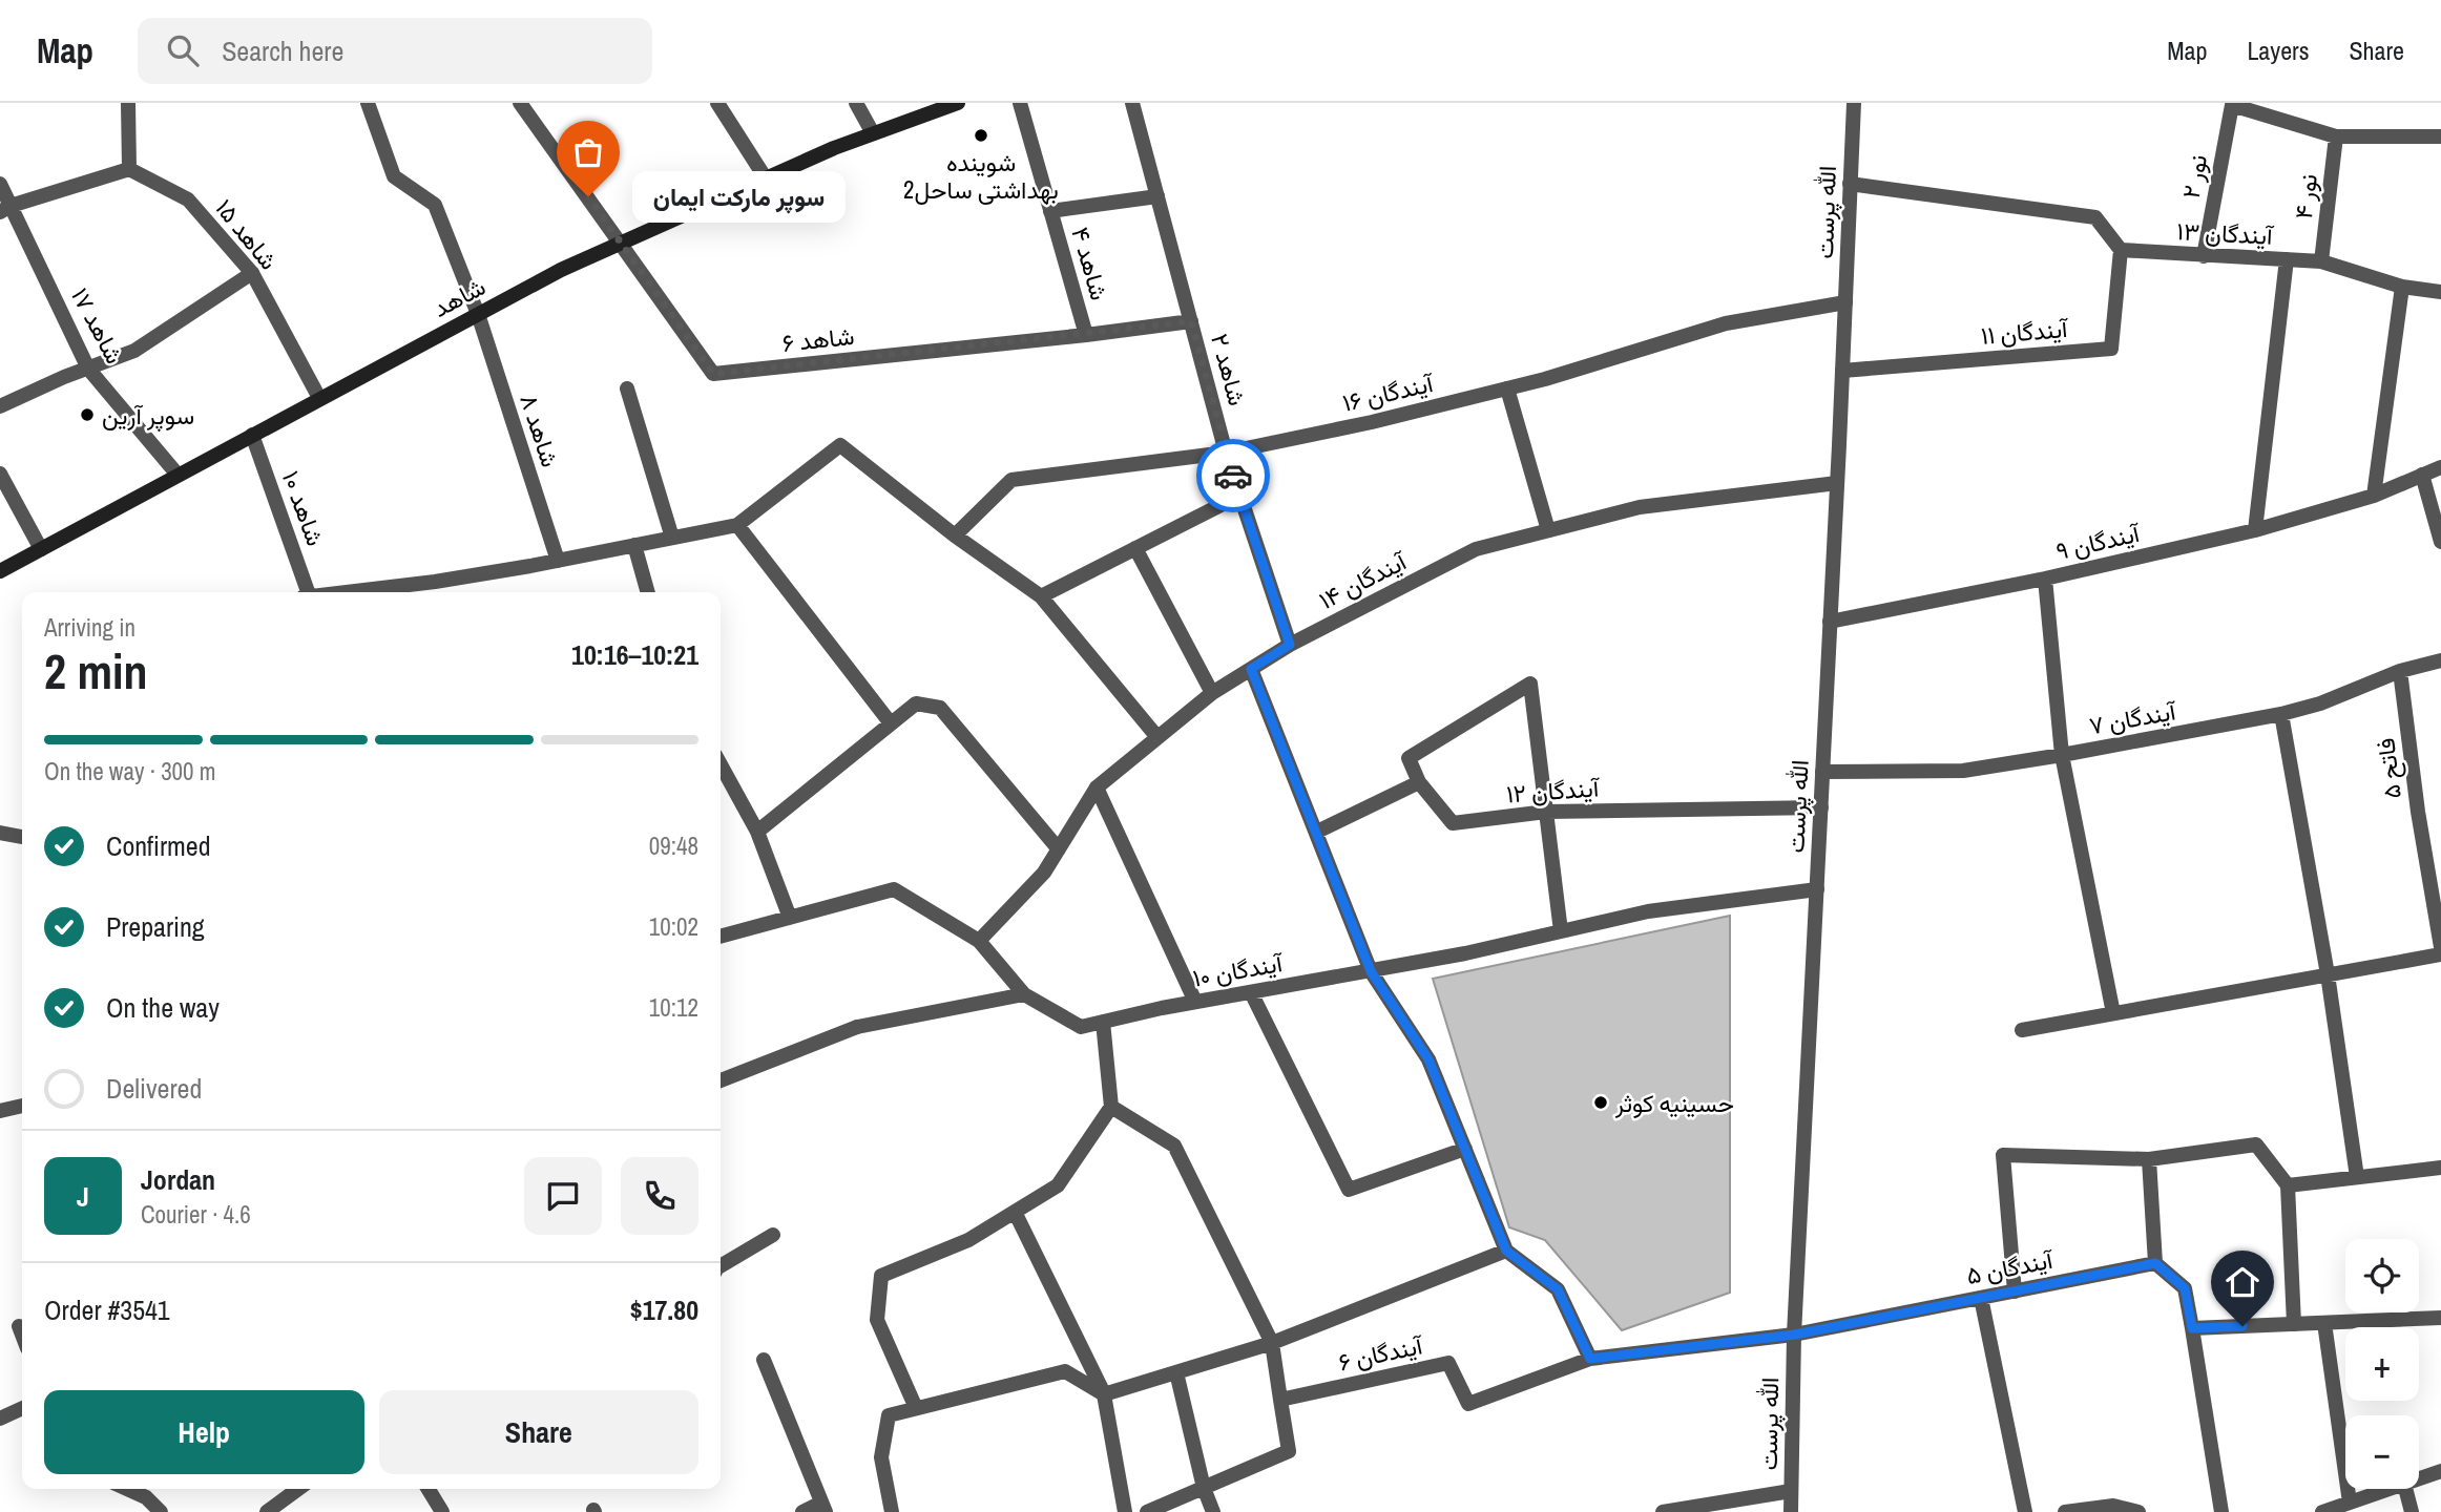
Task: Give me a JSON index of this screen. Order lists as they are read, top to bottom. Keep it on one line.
{"streets":{"main road":["شاهد"],"street":["نور ۲","نور ۴","الله پرست","آیندگان ۱۳","شاهد ۱۵","شاهد ۴","شاهد ۱۷","آیندگان ۱۱","شاهد ۶","شاهد ۲","آیندگان ۱۶","شاهد ۸","شاهد ۱۰","آیندگان ۹","آیندگان ۱۴","آیندگان ۷","فاتح ۵","آیندگان ۱۲","آیندگان ۱۰","آیندگان ۵","آیندگان ۶"]},"crossings":[["نور ۲","نور ۴"],["نور ۲","آیندگان ۱۳"],["نور ۴","آیندگان ۱۳"],["الله پرست","آیندگان ۱۱"],["الله پرست","آیندگان ۱۶"],["الله پرست","آیندگان ۹"],["الله پرست","آیندگان ۱۴"],["الله پرست","آیندگان ۷"],["الله پرست","آیندگان ۱۲"],["الله پرست","آیندگان ۱۰"],["الله پرست","آیندگان ۵"],["الله پرست","آیندگان ۶"],["آیندگان ۱۳","آیندگان ۱۱"],["شاهد ۱۵","شاهد"],["شاهد ۴","شاهد ۶"],["شاهد ۴","شاهد ۲"],["شاهد","شاهد ۱۷"],["شاهد","شاهد ۶"],["شاهد","شاهد ۸"],["شاهد","شاهد ۱۰"],["شاهد ۲","آیندگان ۱۶"],["شاهد ۲","آیندگان ۱۴"],["آیندگان ۱۴","آیندگان ۱۰"],["آیندگان ۷","فاتح ۵"],["آیندگان ۵","آیندگان ۶"]],"places":["شوینده بهداشتی ساحل2","سوپر مارکت ایمان","سوپر آرین","حسینیه کوثر"],"page":{"header":"Map","search":"Search here","nav":["Map","Layers","Share"],"bubble":"سوپر مارکت ایمان","heading":["2 min","Arriving in","10:16–10:21"],"panel":["Jordan","Courier · 4.6","Order #3541","$17.80"],"bar":"On the way · 300 m","list":[["Confirmed","09:48"],["Preparing","10:02"],["On the way","10:12"],"Delivered"],"round":"J","map_buttons":["+","−"],"buttons":["Help","Share"]}}
